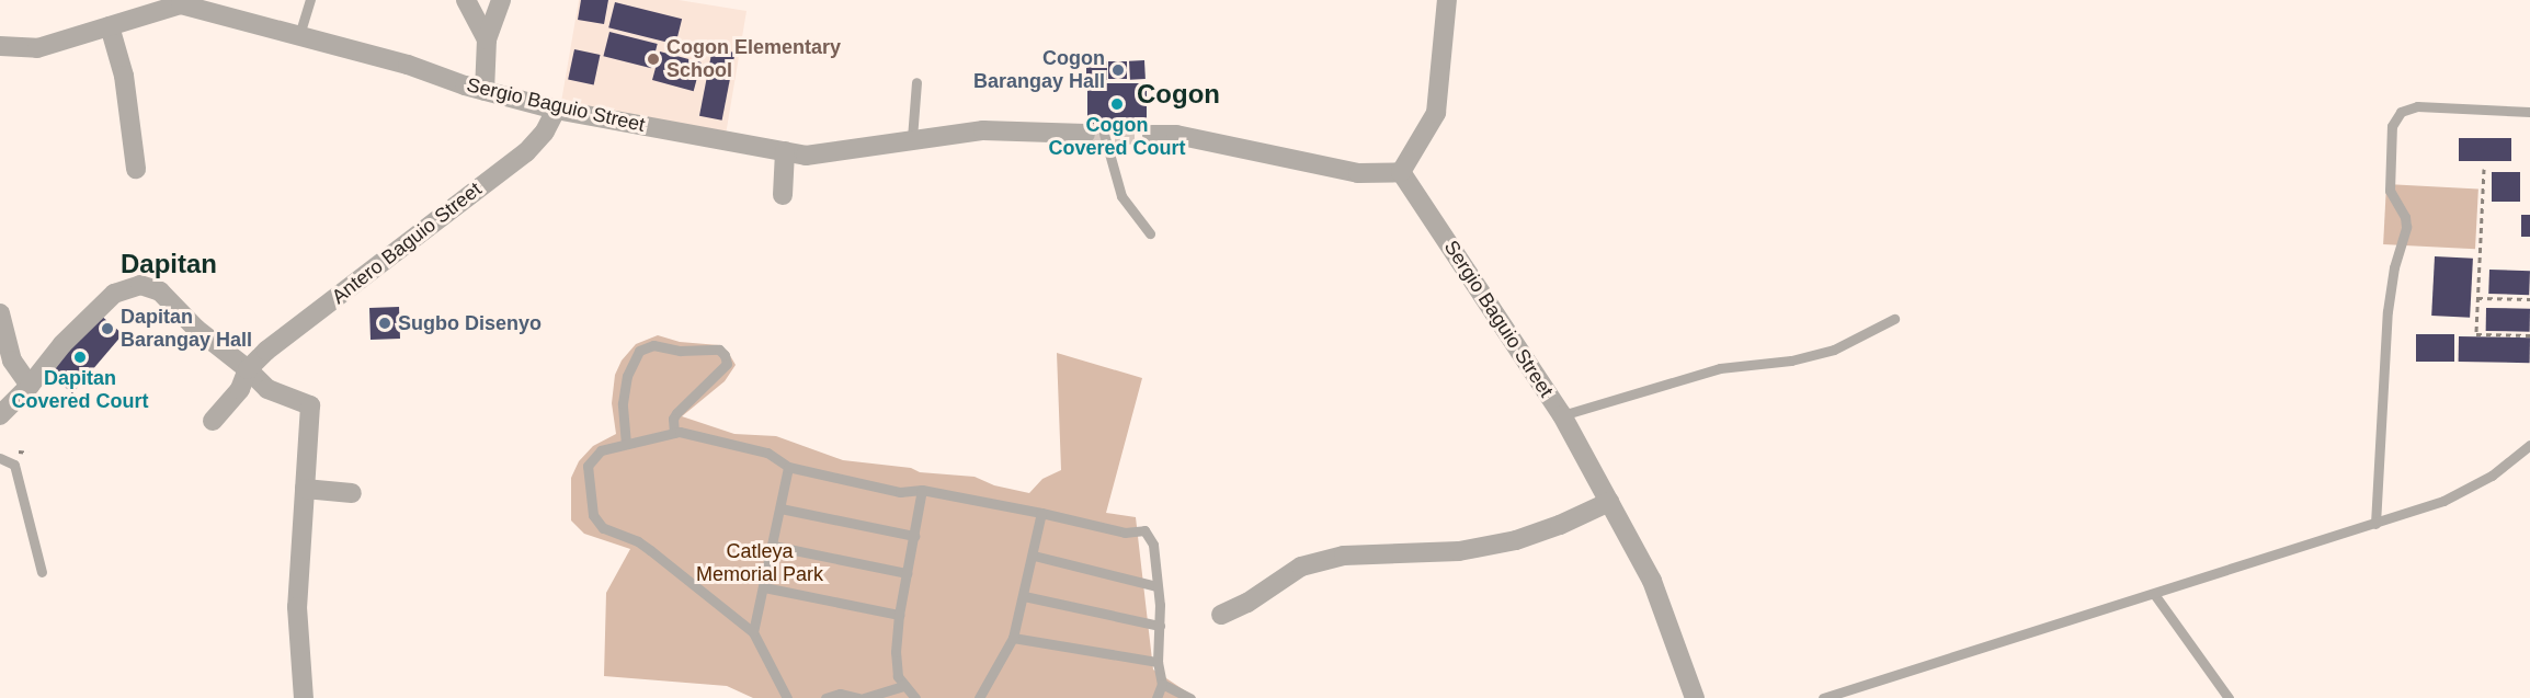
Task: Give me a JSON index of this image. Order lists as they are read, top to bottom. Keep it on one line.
{"streets":{"street":["Sergio Baguio Street","Antero Baguio Street"]},"crossings":[["Sergio Baguio Street","Antero Baguio Street"]],"districts":["Cogon","Dapitan"],"parks":["Catleya Memorial Park"],"places":["Cogon Elementary School","Cogon Barangay Hall","Cogon Covered Court","Sugbo Disenyo","Dapitan Barangay Hall","Dapitan Covered Court"]}
